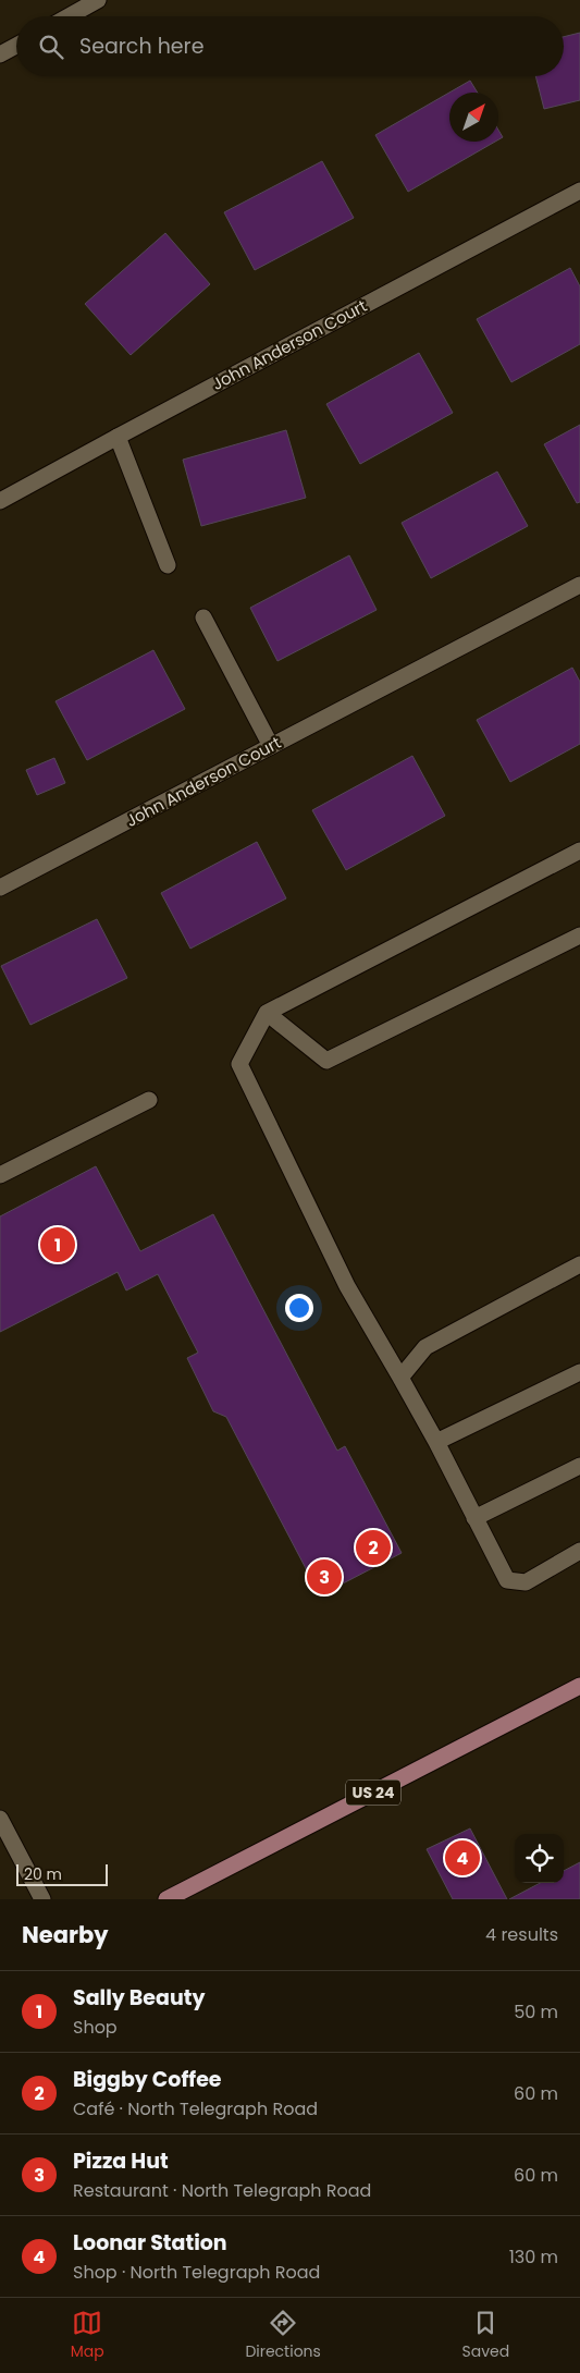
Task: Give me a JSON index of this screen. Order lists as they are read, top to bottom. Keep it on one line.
{"streets":{"main road":["US 24"],"street":["John Anderson Court"]},"scale_bar":"20 m","north":"top right","page":{"search":"Search here","pins":["1","2","3","4"],"scale":"20 m","heading":["Nearby","4 results"],"list":[{"mark":"1","name":"Sally Beauty","note":"Shop","value":"50 m"},{"mark":"2","name":"Biggby Coffee","note":"Café · North Telegraph Road","value":"60 m"},{"mark":"3","name":"Pizza Hut","note":"Restaurant · North Telegraph Road","value":"60 m"},{"mark":"4","name":"Loonar Station","note":"Shop · North Telegraph Road","value":"130 m"}],"nav":["Map","Directions","Saved"]}}
